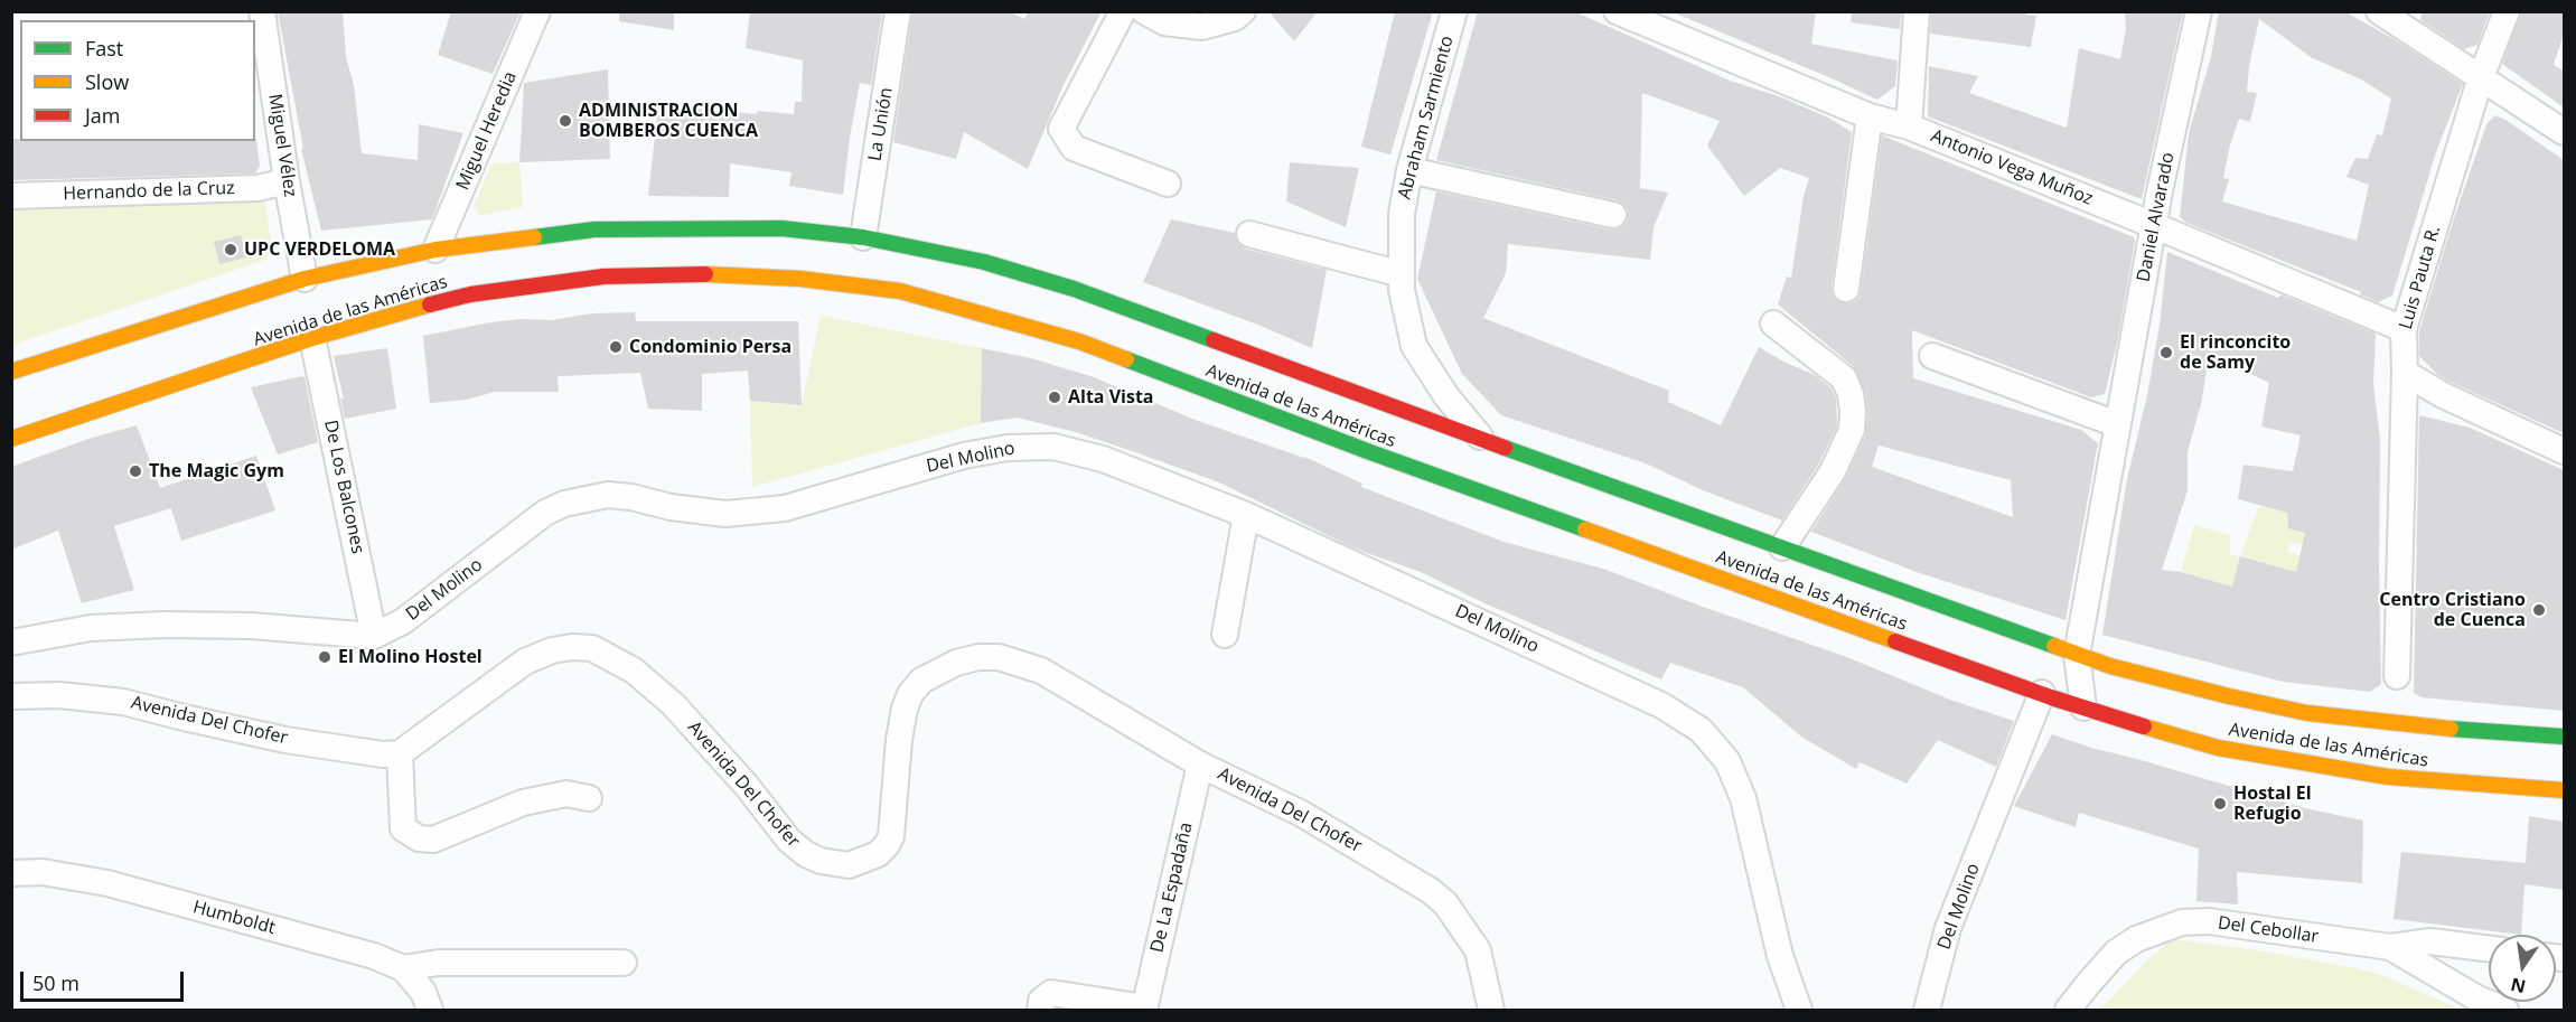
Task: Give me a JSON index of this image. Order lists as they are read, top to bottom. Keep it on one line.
{"streets":{"main road":["Avenida de las Américas"],"street":["Abraham Sarmiento","La Unión","Miguel Heredia","Miguel Vélez","Antonio Vega Muñoz","Hernando de la Cruz","Daniel Alvarado","Luis Pauta R.","Del Molino","De Los Balcones","Avenida Del Chofer","De La Espadaña","Humboldt","Del Cebollar"]},"crossings":[["Abraham Sarmiento","Avenida de las Américas"],["La Unión","Avenida de las Américas"],["Miguel Heredia","Avenida de las Américas"],["Miguel Vélez","Hernando de la Cruz"],["Miguel Vélez","Avenida de las Américas"],["Antonio Vega Muñoz","Daniel Alvarado"],["Antonio Vega Muñoz","Luis Pauta R."],["Daniel Alvarado","Avenida de las Américas"],["Avenida de las Américas","Del Molino"],["Avenida de las Américas","De Los Balcones"],["Del Molino","De Los Balcones"],["Avenida Del Chofer","De La Espadaña"]],"places":["ADMINISTRACION BOMBEROS CUENCA","UPC VERDELOMA","Condominio Persa","El rinconcito de Samy","Alta Vista","The Magic Gym","Centro Cristiano de Cuenca","El Molino Hostel","Hostal El Refugio"],"legend":["Fast","Slow","Jam"],"scale_bar":"50 m","north":"bottom"}
